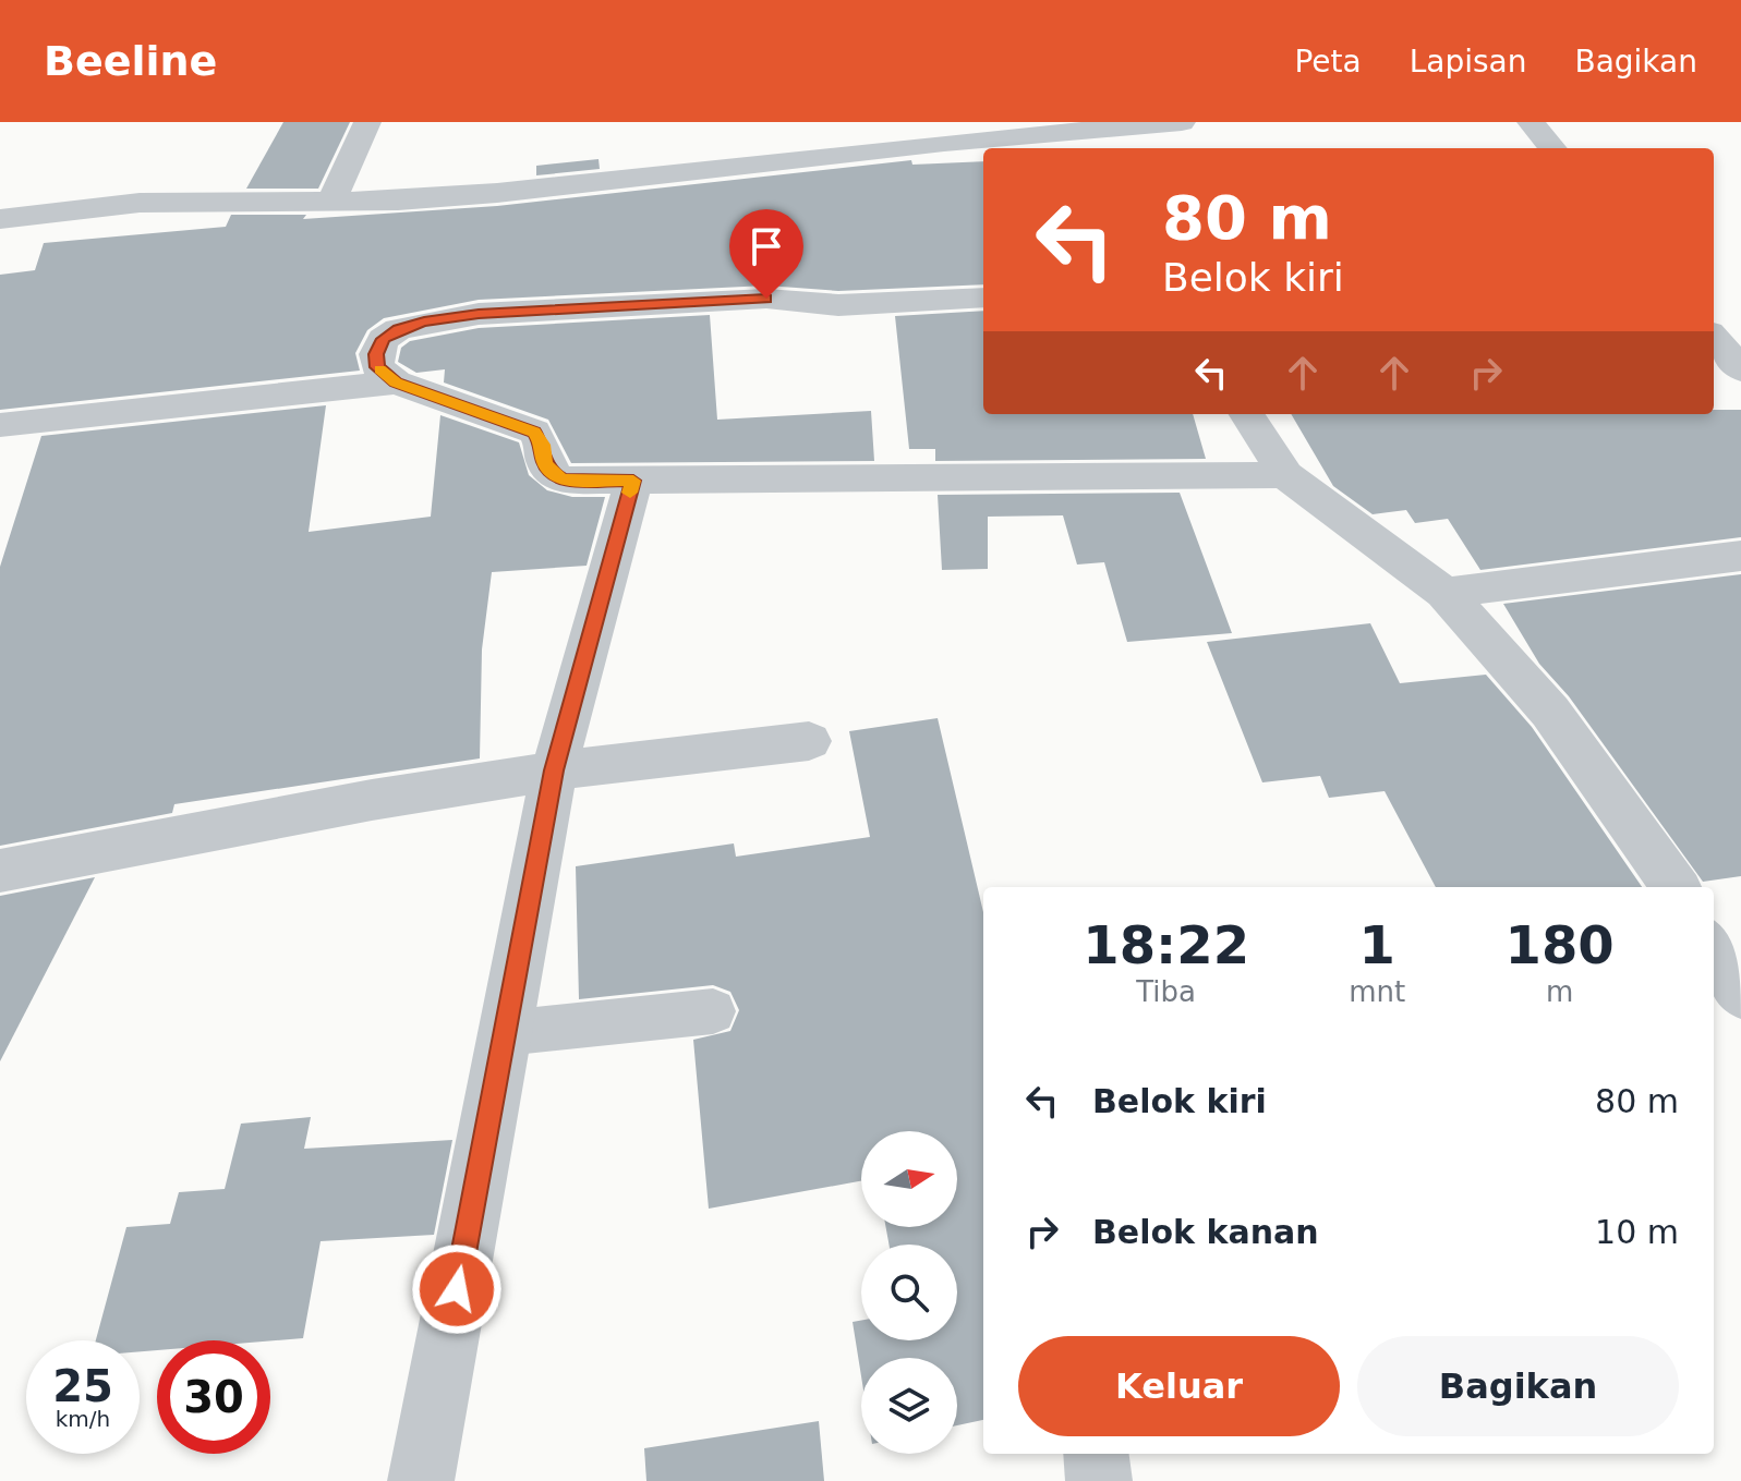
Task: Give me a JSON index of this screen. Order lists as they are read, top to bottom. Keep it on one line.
{"north":"right","page":{"header":"Beeline","nav":["Peta","Lapisan","Bagikan"],"turn":["80 m","Belok kiri"],"eta":["18:22","Tiba","1","mnt","180","m"],"list":[{"name":"Belok kiri","value":"80 m"},{"name":"Belok kanan","value":"10 m"}],"buttons":["Keluar","Bagikan"],"speed":"25 km/h","limit":"30"}}
